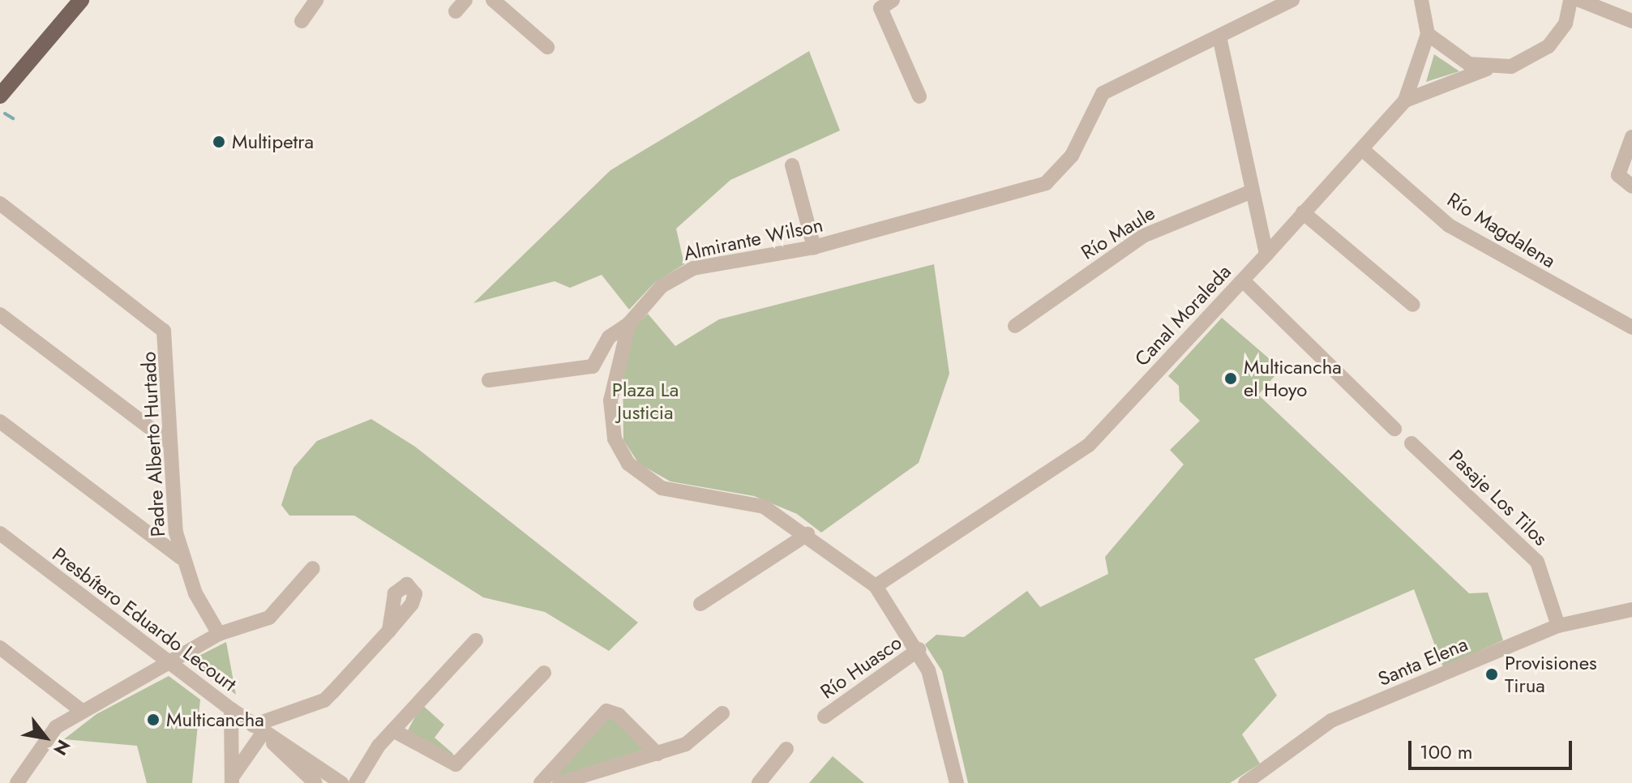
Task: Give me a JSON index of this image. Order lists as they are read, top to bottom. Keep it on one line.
{"streets":{"street":["Río Magdalena","Río Maule","Almirante Wilson","Canal Moraleda","Padre Alberto Hurtado","Pasaje Los Tilos","Presbítero Eduardo Lecourt","Santa Elena","Río Huasco"]},"crossings":[["Río Magdalena","Canal Moraleda"],["Almirante Wilson","Canal Moraleda"],["Almirante Wilson","Río Huasco"],["Pasaje Los Tilos","Santa Elena"]],"parks":["Plaza La Justicia"],"places":["Multipetra","Multicancha el Hoyo","Provisiones Tirua","Multicancha"],"scale_bar":"100 m","north":"bottom right"}
